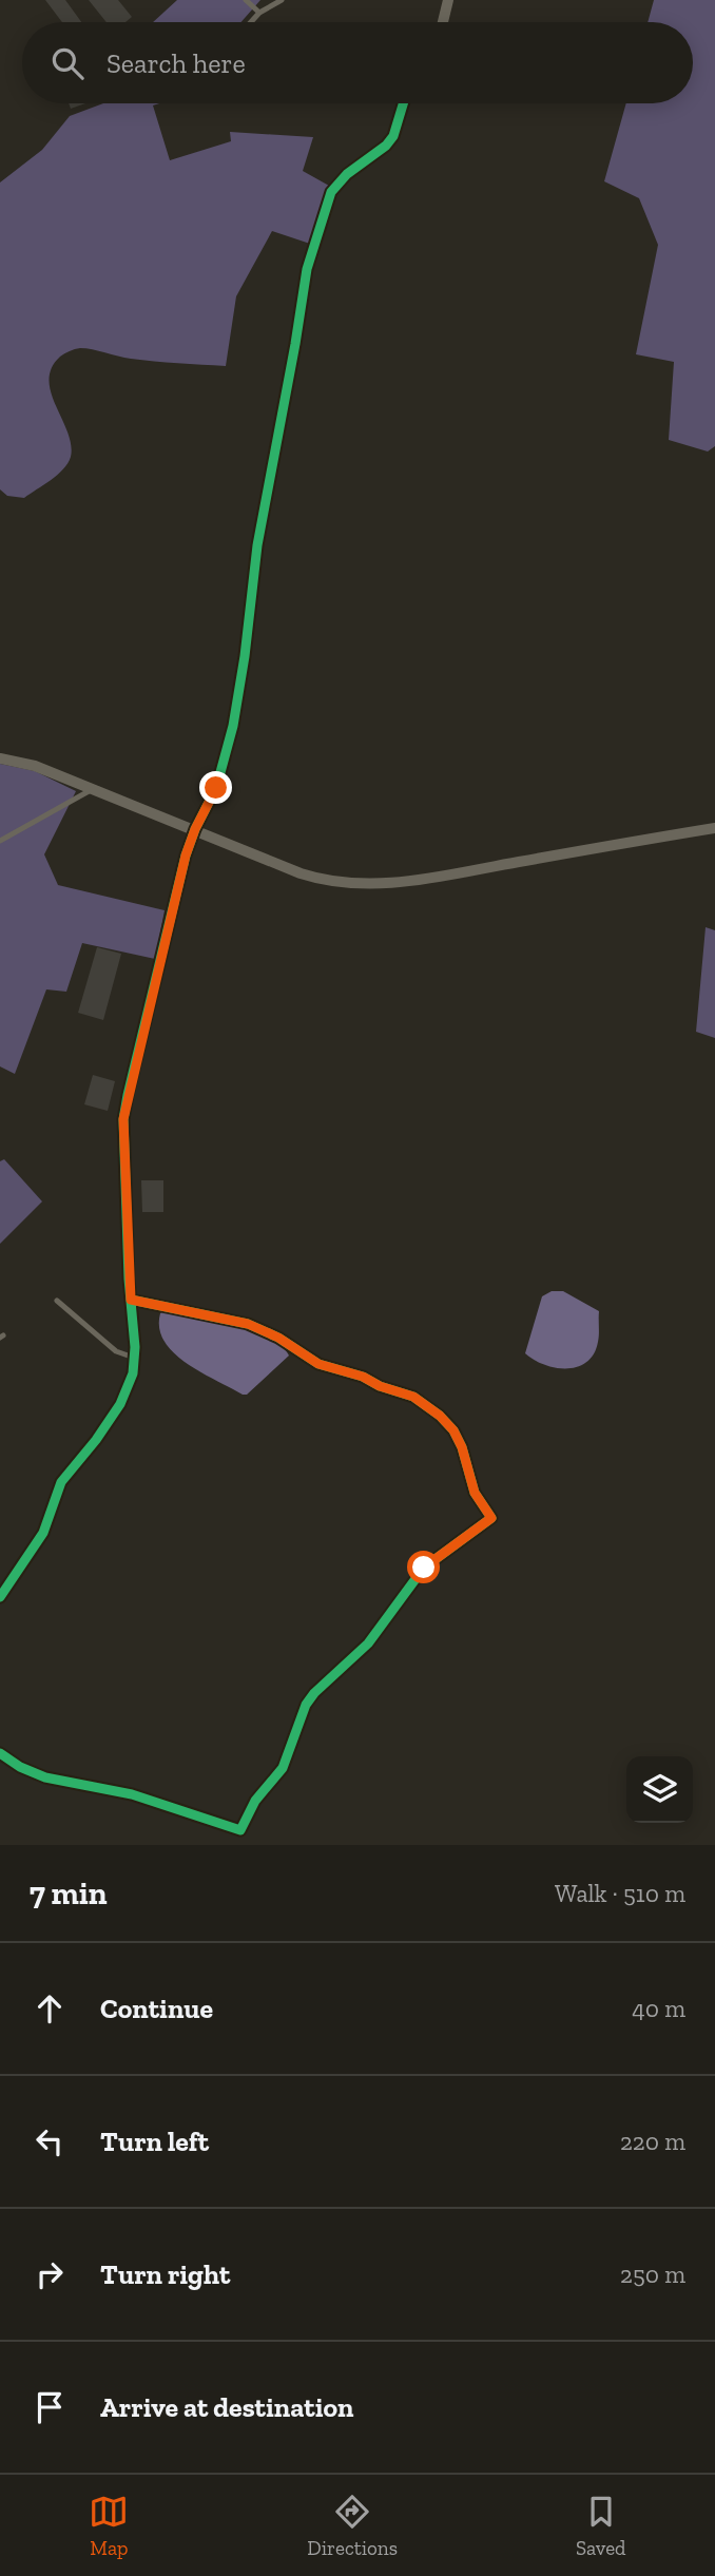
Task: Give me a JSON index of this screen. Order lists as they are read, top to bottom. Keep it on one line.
{"page":{"search":"Search here","heading":["7 min","Walk · 510 m"],"list":[["Continue","40 m"],["Turn left","220 m"],["Turn right","250 m"],"Arrive at destination"],"nav":["Map","Directions","Saved"]}}
